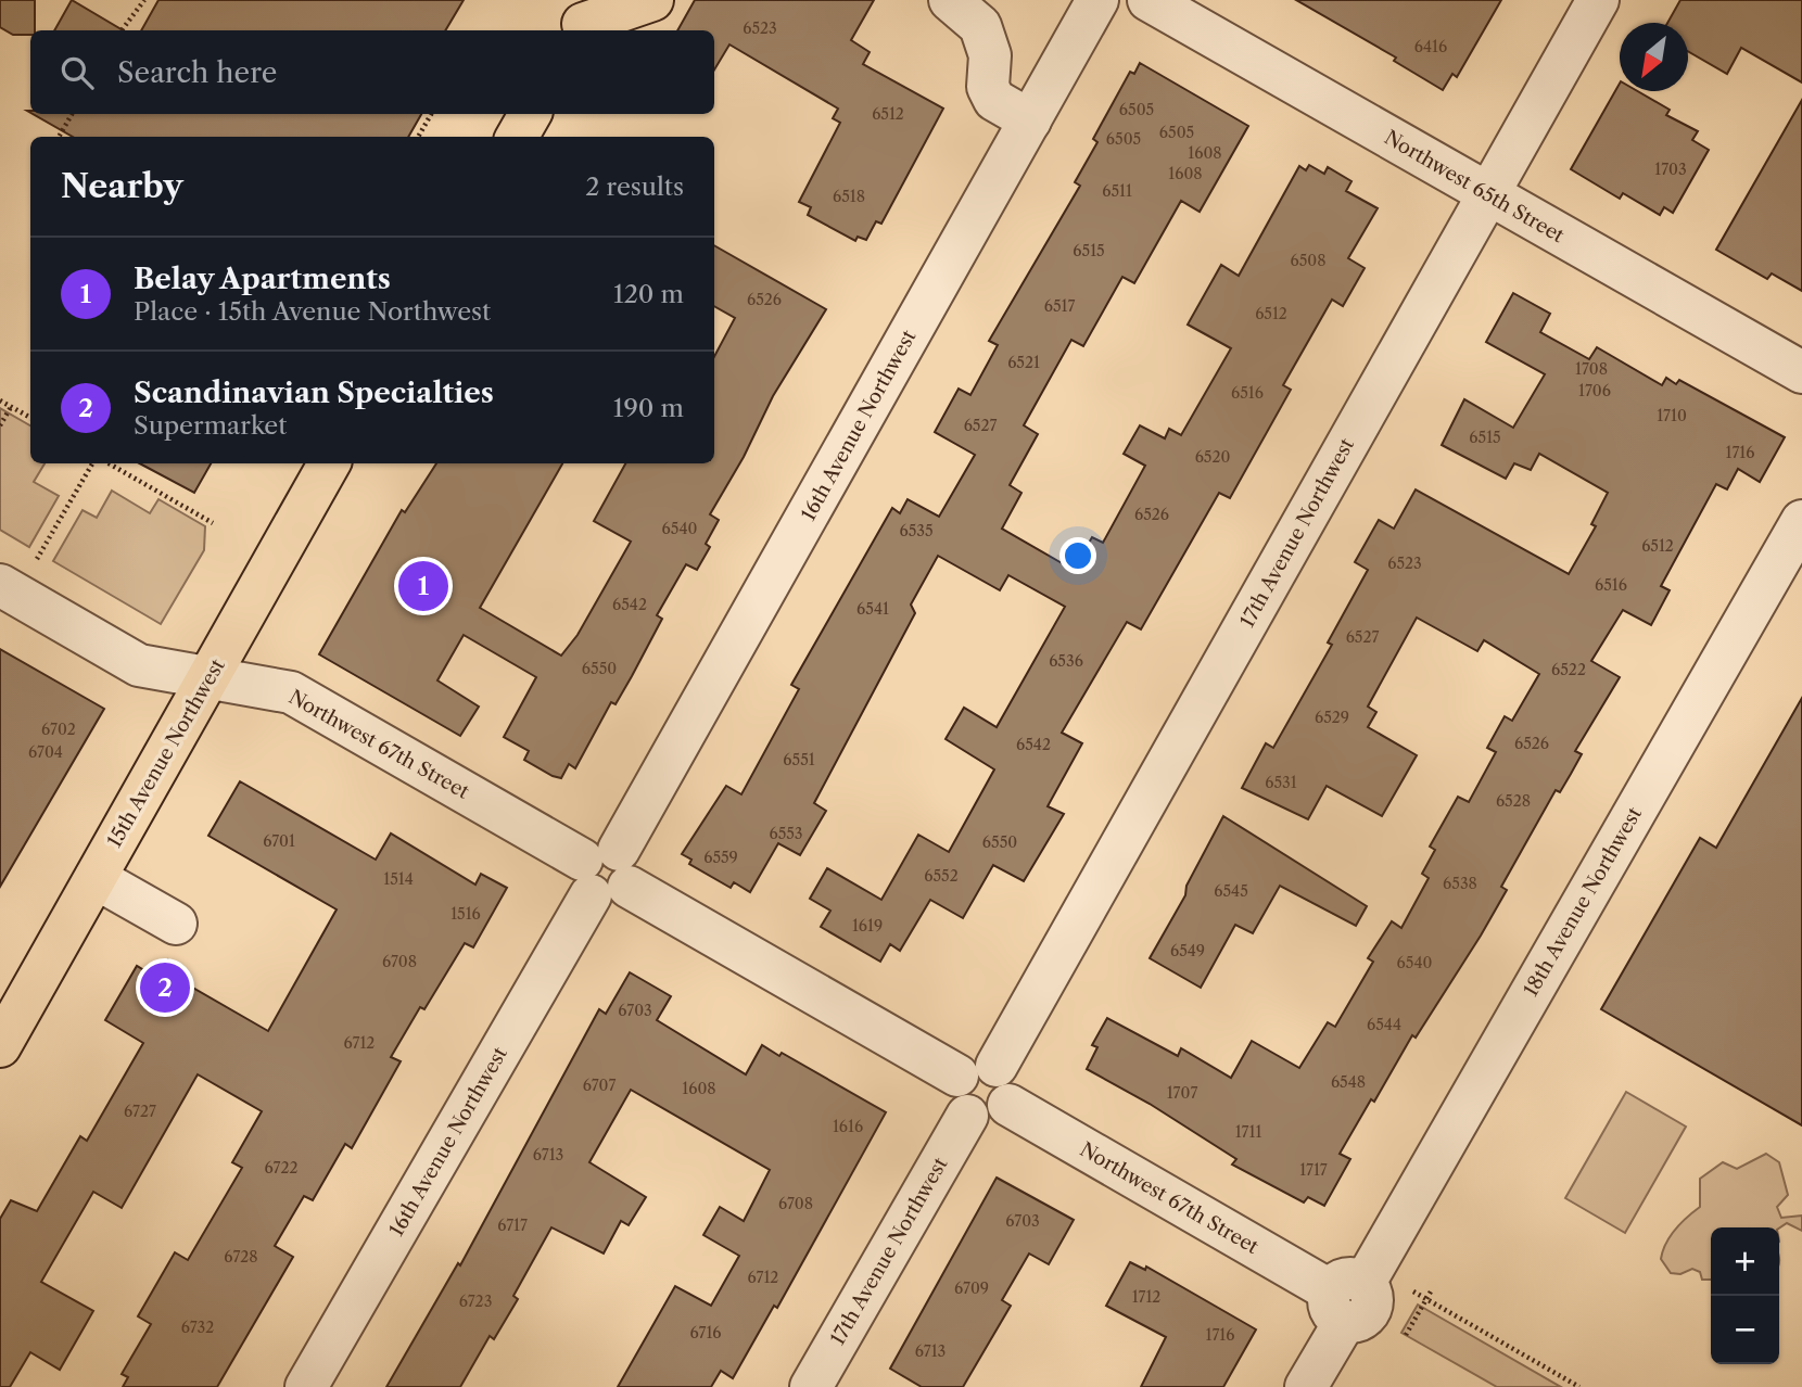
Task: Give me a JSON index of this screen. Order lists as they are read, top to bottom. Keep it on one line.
{"streets":{"main road":["15th Avenue Northwest"],"street":["Northwest 65th Street","16th Avenue Northwest","17th Avenue Northwest","Northwest 67th Street","18th Avenue Northwest"]},"crossings":[["Northwest 65th Street","17th Avenue Northwest"],["16th Avenue Northwest","Northwest 67th Street"],["17th Avenue Northwest","Northwest 67th Street"],["Northwest 67th Street","15th Avenue Northwest"],["Northwest 67th Street","18th Avenue Northwest"]],"house_numbers":["6523","6416","6505","6512","6505","6505","1608","1703","1608","6511","6518","6515","6508","6526","6517","6512","6521","1708","1706","6516","1710","6527","6515","1716","6520","6526","6540","6535","6512","6523","6516","6542","6541","6527","6536","6550","6522","6529","6702","6526","6542","6704","6551","6531","6528","6553","6701","6550","6559","6552","1514","6538","6545","1516","1619","6549","6708","6540","6703","6544","6712","6548","6707","1608","1707","6727","1616","1711","6713","6722","1717","6708","6703","6717","6728","6712","6709","1712","6723","6732","6716","1716","6713"],"north":"bottom left","page":{"search":"Search here","heading":["Nearby","2 results"],"list":[{"mark":"1","name":"Belay Apartments","note":"Place · 15th Avenue Northwest","value":"120 m"},{"mark":"2","name":"Scandinavian Specialties","note":"Supermarket","value":"190 m"}],"pins":["1","2"],"map_buttons":["+","−"]}}
